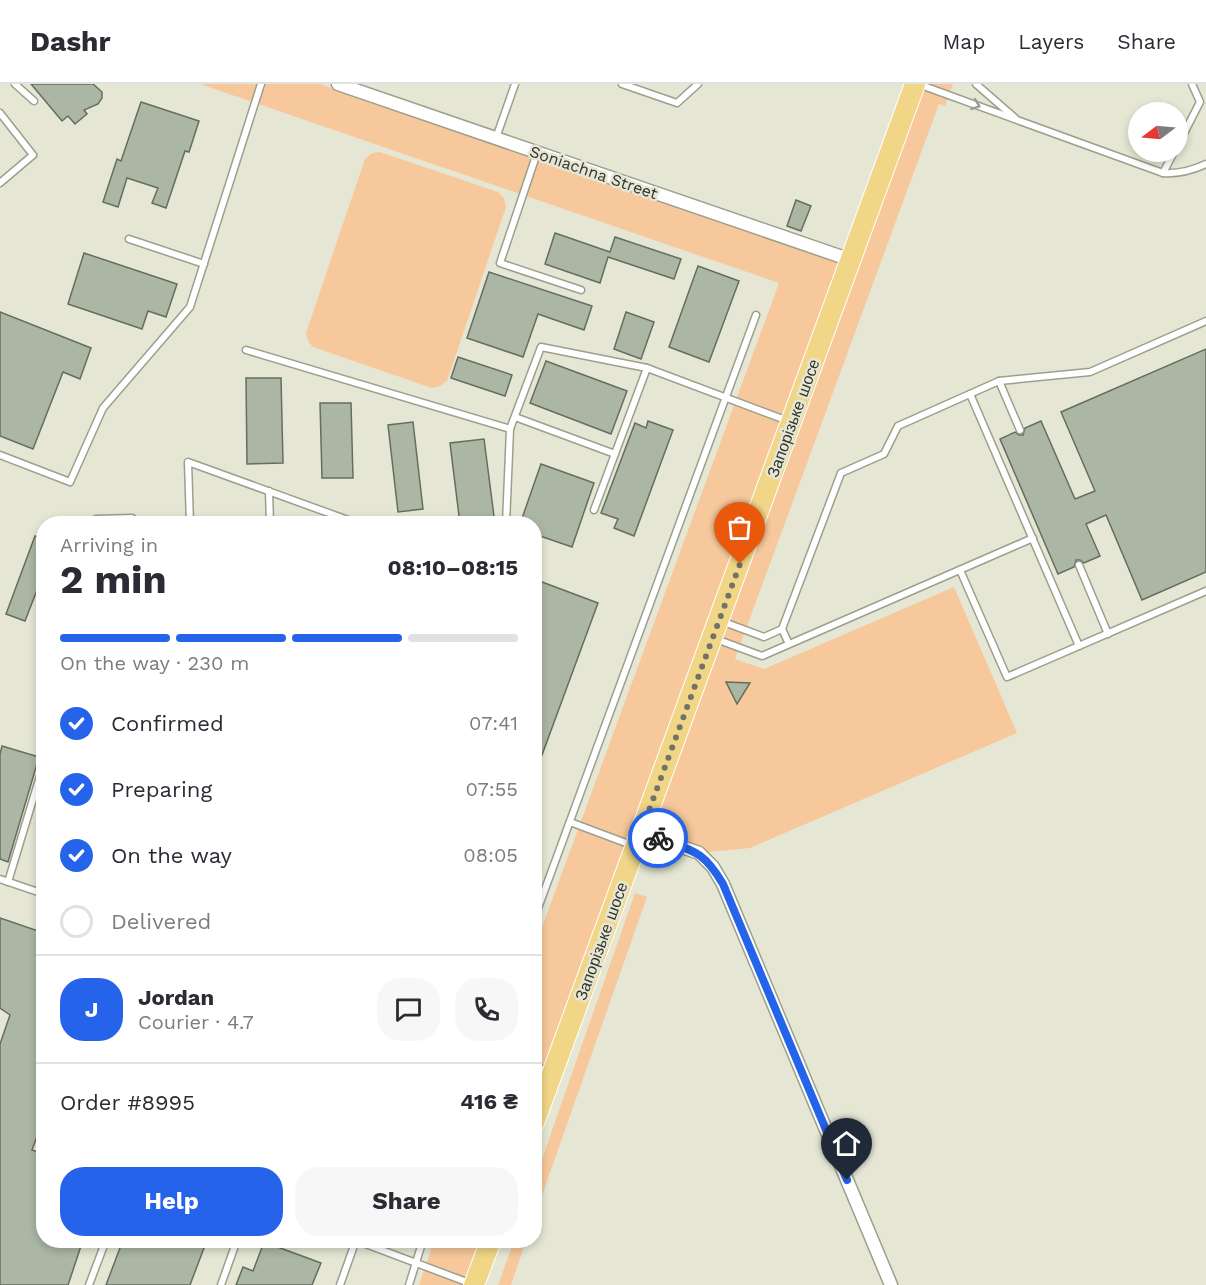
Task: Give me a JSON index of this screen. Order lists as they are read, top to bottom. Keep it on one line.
{"streets":{"main road":["Запорізьке шосе"],"street":["Soniachna Street"]},"crossings":[["Soniachna Street","Запорізьке шосе"]],"north":"left","page":{"header":"Dashr","nav":["Map","Layers","Share"],"heading":["2 min","Arriving in","08:10–08:15"],"panel":["Jordan","Courier · 4.7","Order #8995","416 ₴"],"bar":"On the way · 230 m","list":[["Confirmed","07:41"],["Preparing","07:55"],["On the way","08:05"],"Delivered"],"round":"J","buttons":["Help","Share"]}}
